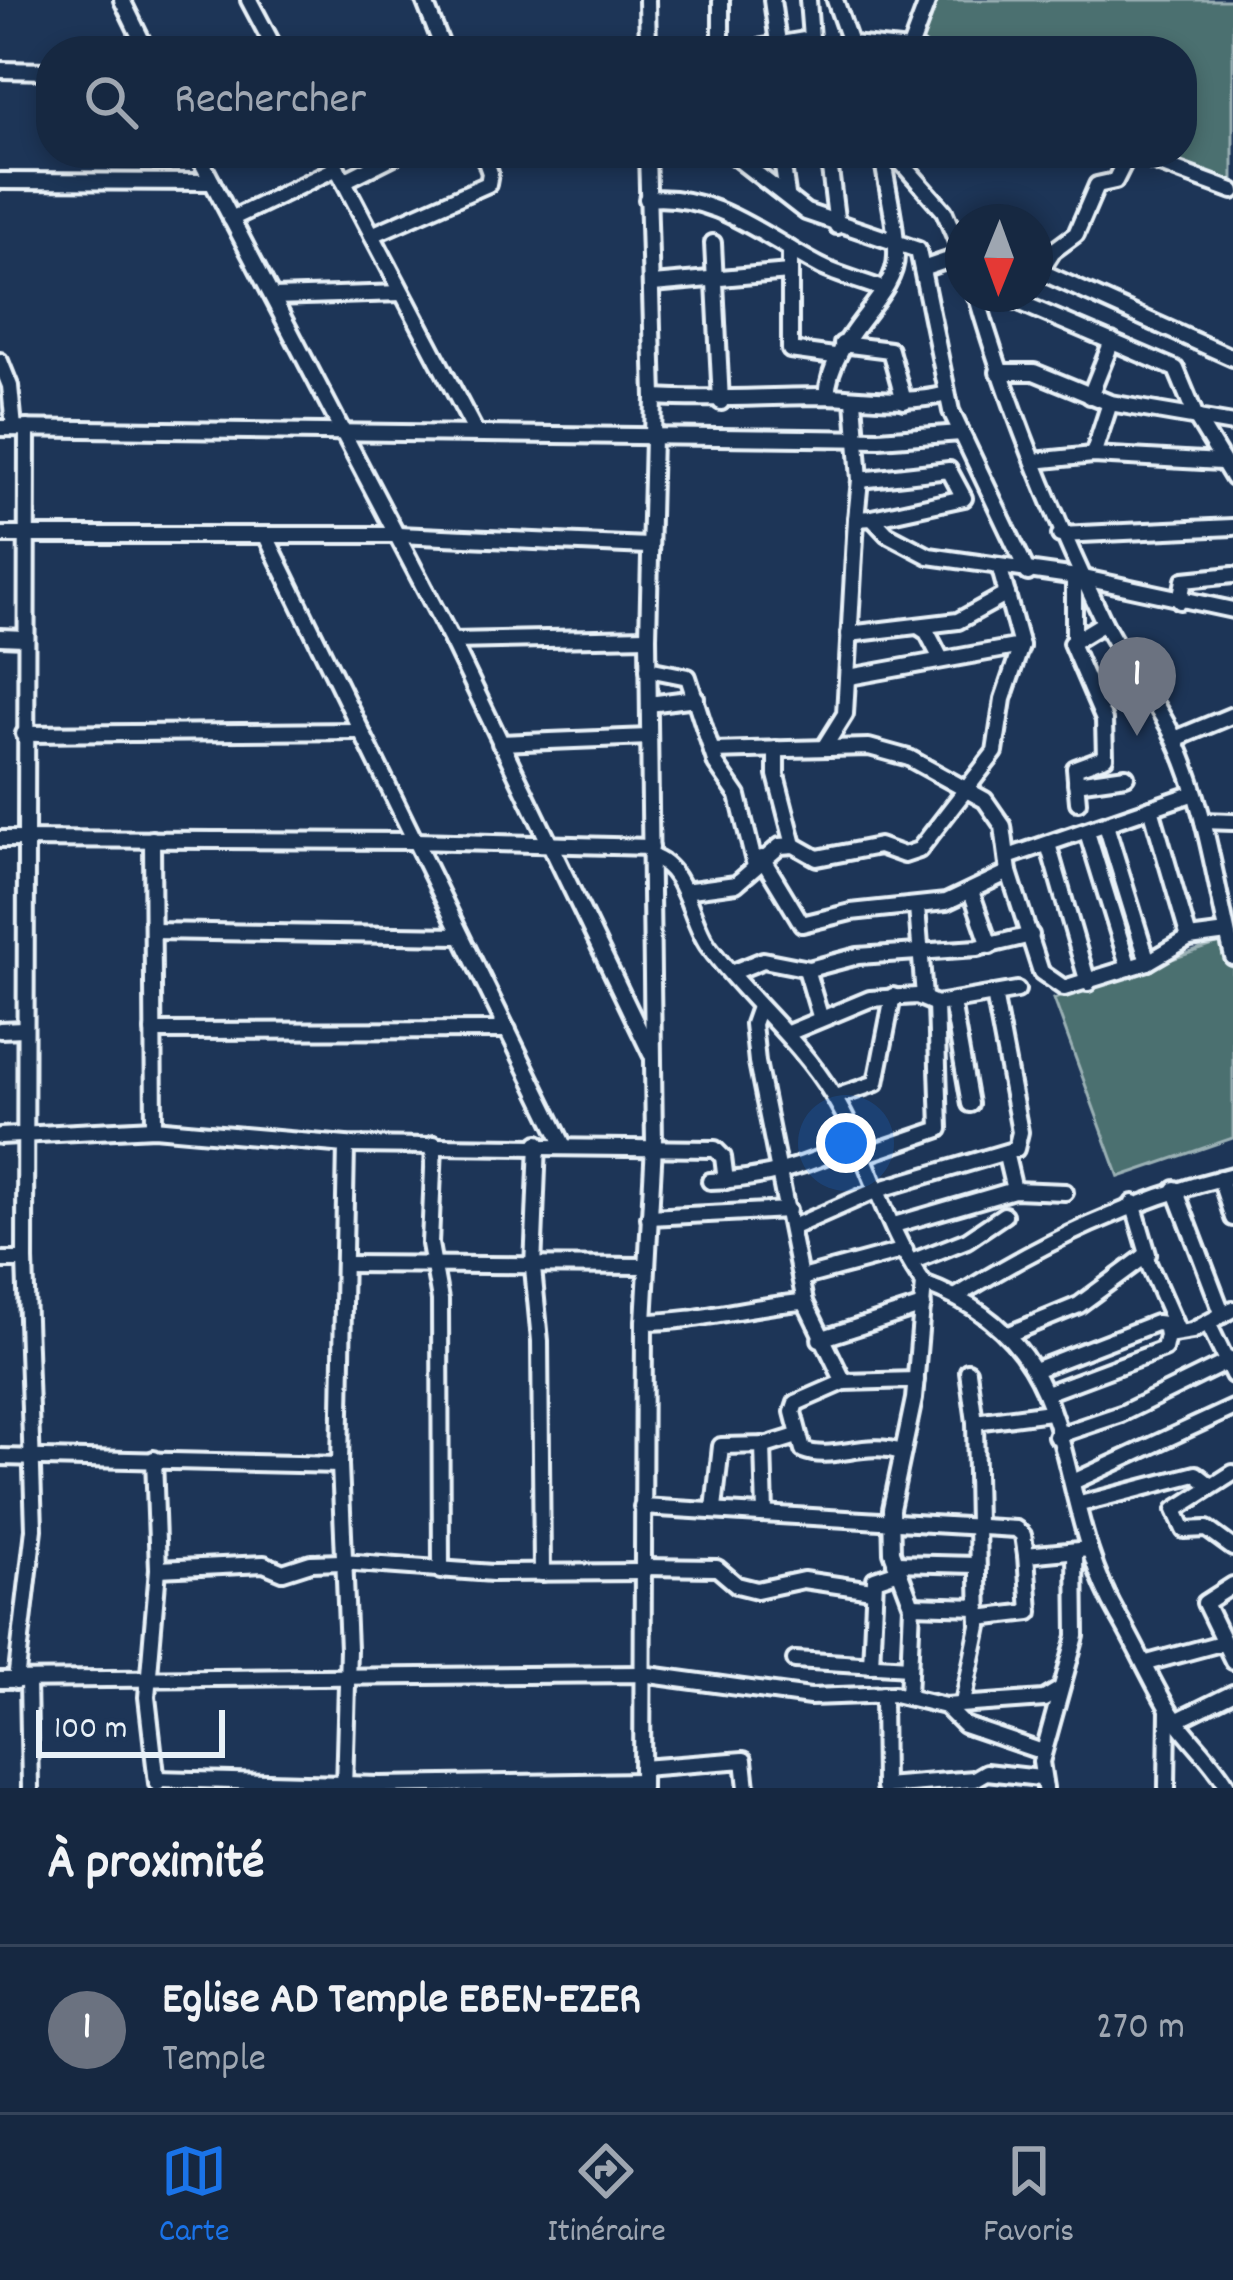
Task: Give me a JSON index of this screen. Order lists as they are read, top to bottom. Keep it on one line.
{"scale_bar":"100 m","north":"bottom","page":{"search":"Rechercher","pins":"1","scale":"100 m","heading":"À proximité","list":[{"mark":"1","name":"Eglise AD Temple EBEN-EZER","note":"Temple","value":"270 m"}],"nav":["Carte","Itinéraire","Favoris"]}}
